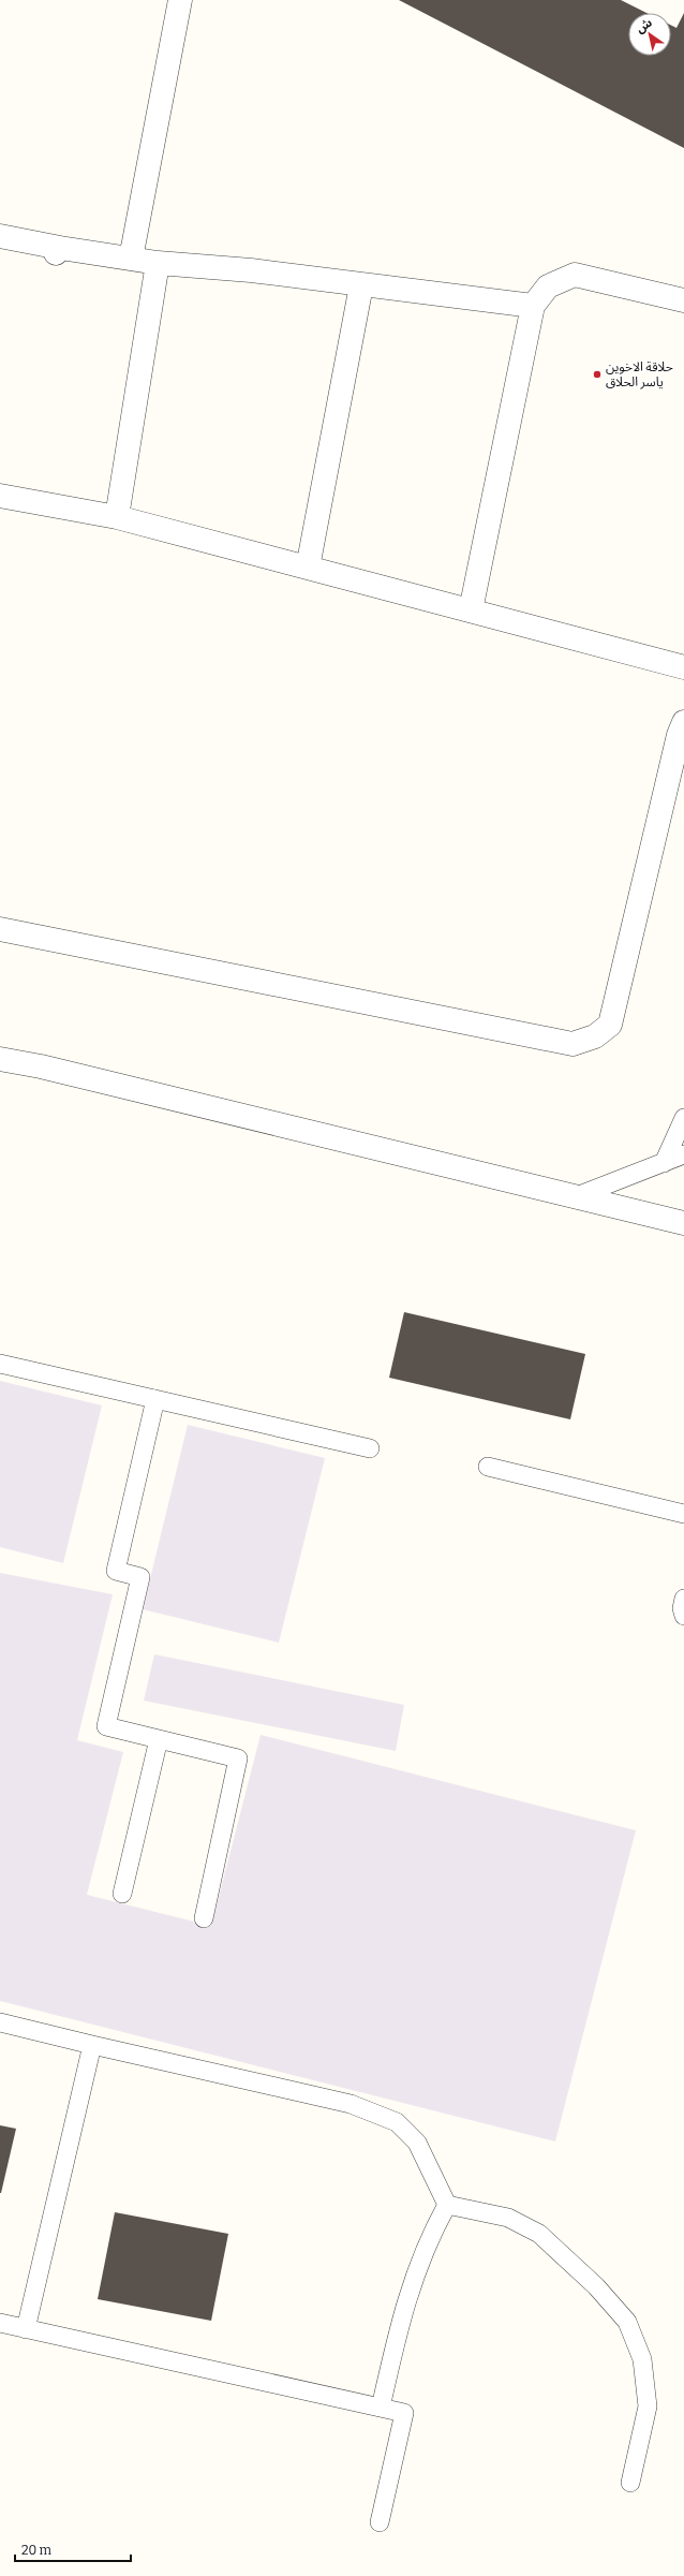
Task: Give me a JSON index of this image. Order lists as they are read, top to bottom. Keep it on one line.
{"places":["حلاقة الاخوين ياسر الحلاق"],"scale_bar":"20 m","north":"top left"}
